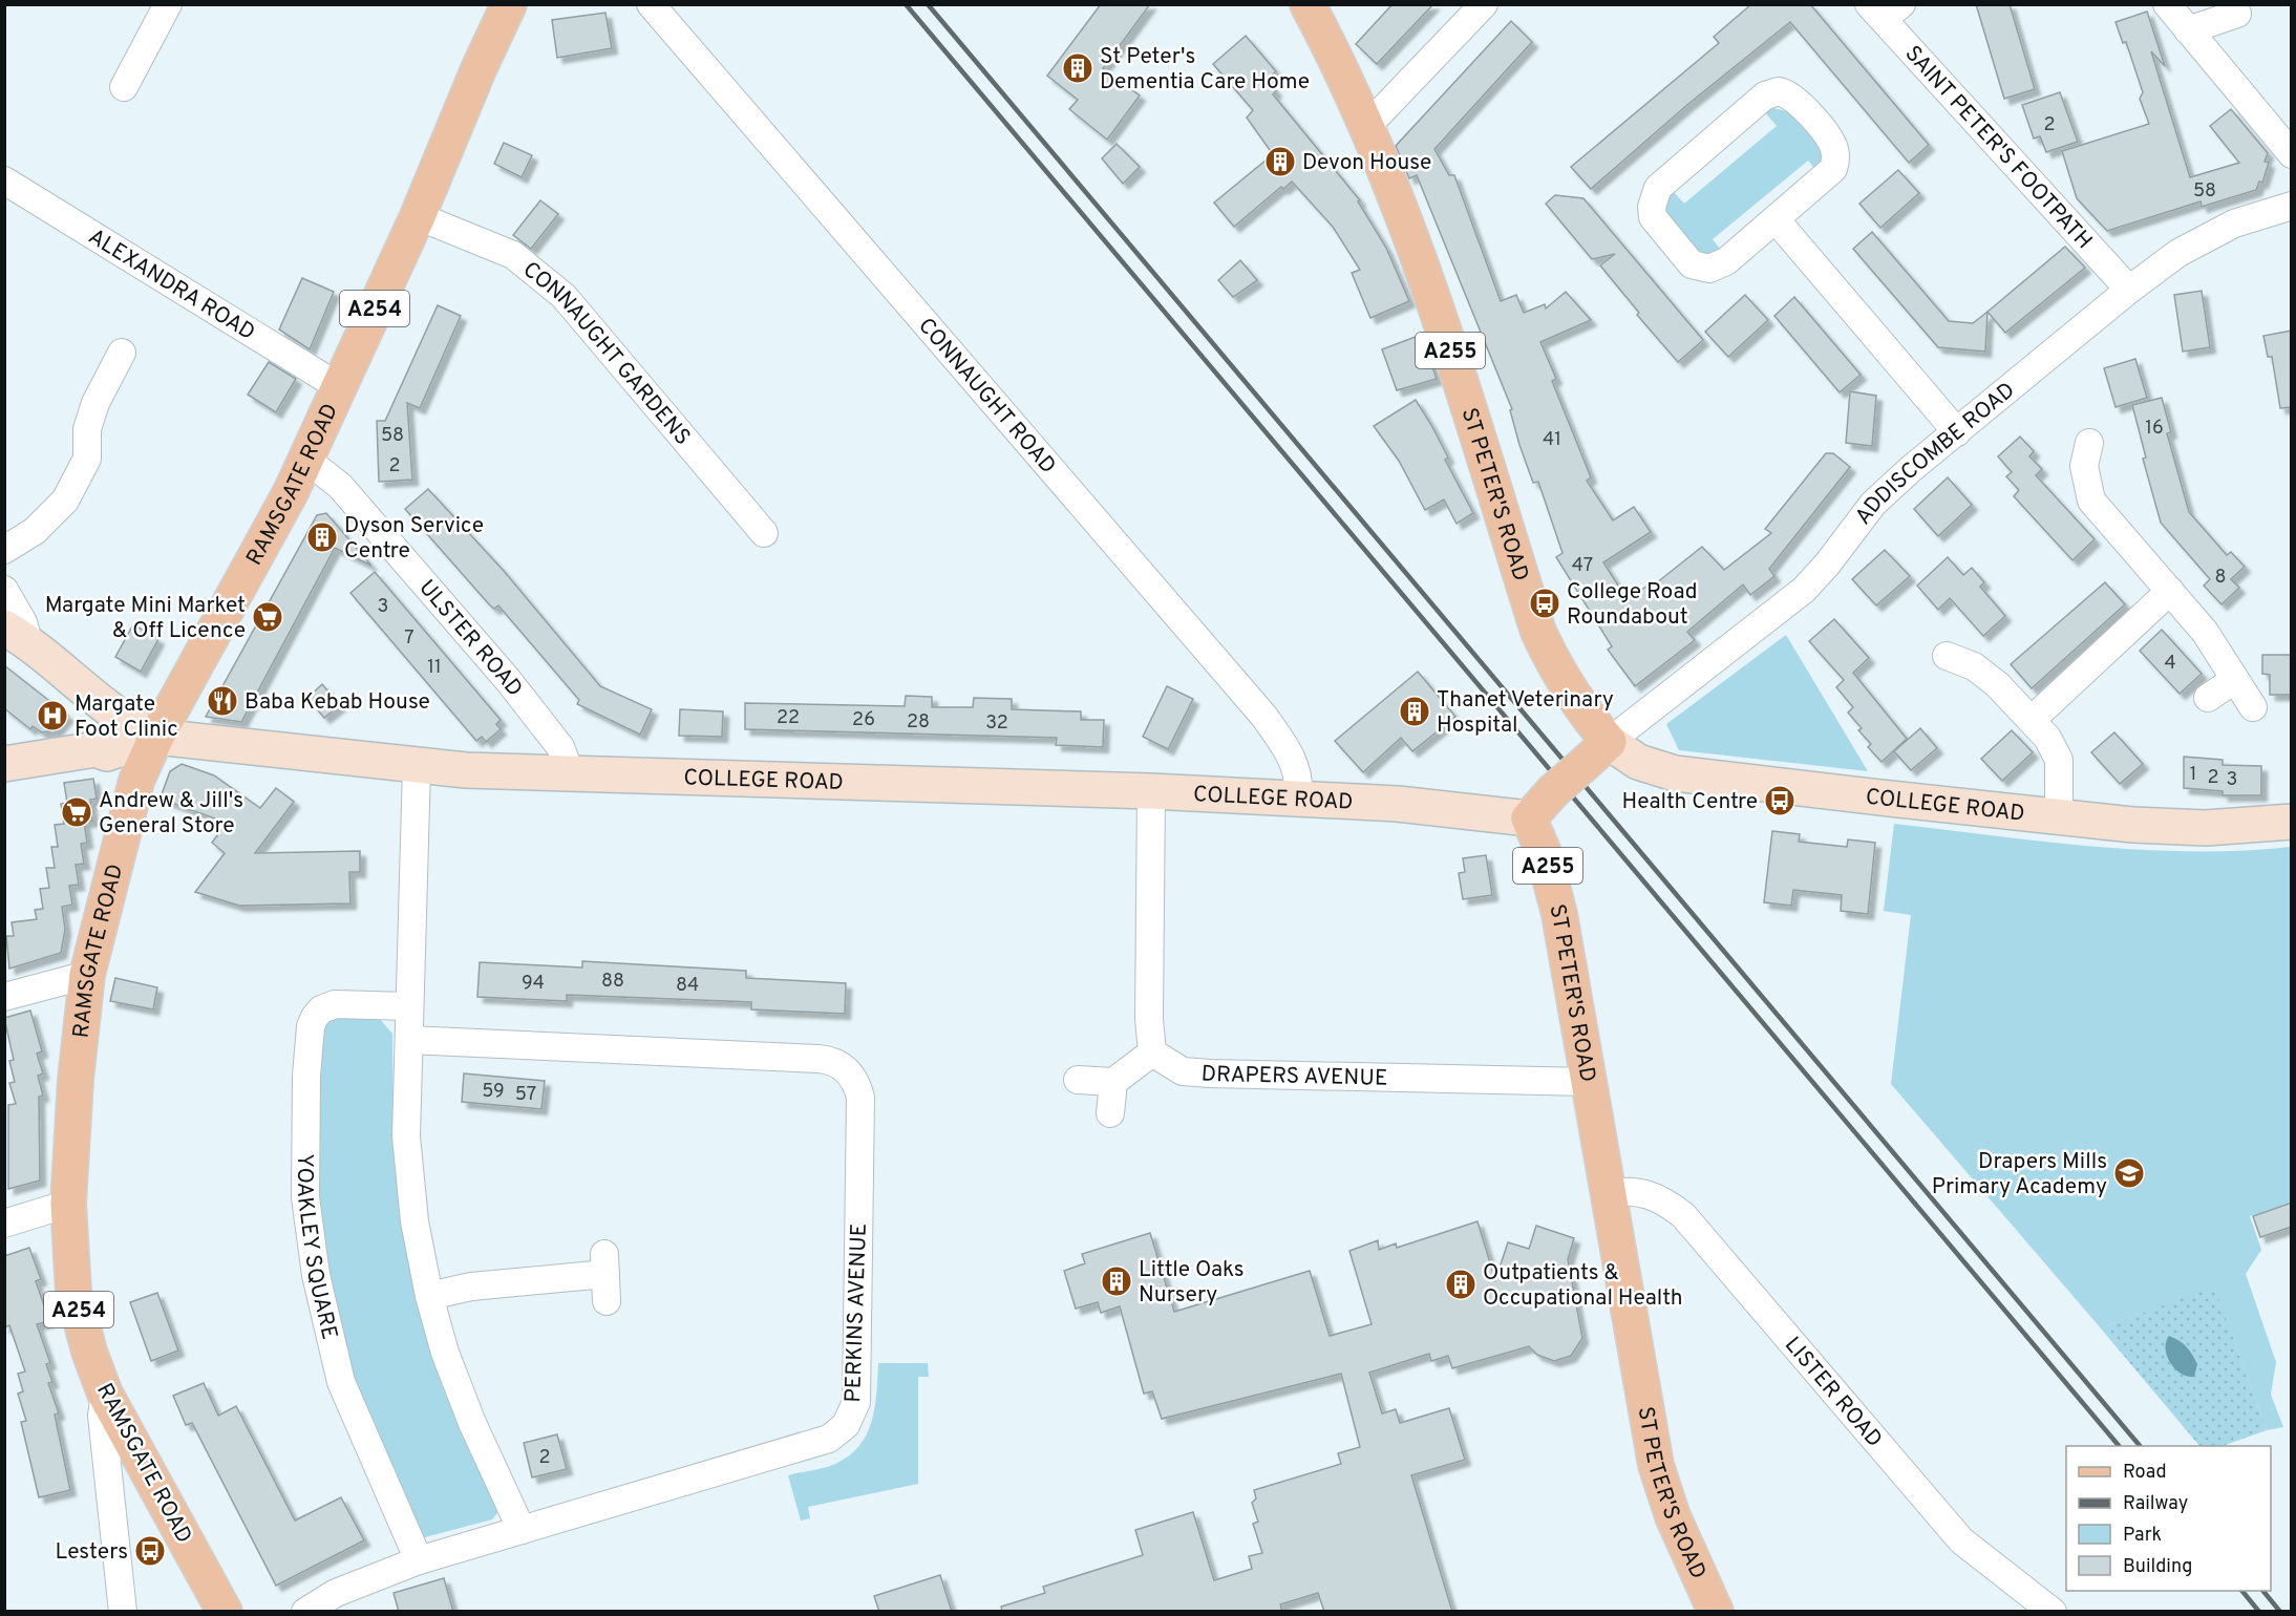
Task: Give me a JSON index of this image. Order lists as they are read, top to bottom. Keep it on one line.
{"streets":{"main road":["A254","A255","RAMSGATE ROAD","ST PETER'S ROAD","COLLEGE ROAD"],"street":["SAINT PETER'S FOOTPATH","ALEXANDRA ROAD","CONNAUGHT GARDENS","CONNAUGHT ROAD","ADDISCOMBE ROAD","ULSTER ROAD","DRAPERS AVENUE","YOAKLEY SQUARE","PERKINS AVENUE","LISTER ROAD"]},"crossings":[["SAINT PETER'S FOOTPATH","ADDISCOMBE ROAD"],["ALEXANDRA ROAD","RAMSGATE ROAD"],["A255","ADDISCOMBE ROAD"],["A255","ST PETER'S ROAD"],["A255","COLLEGE ROAD"],["CONNAUGHT GARDENS","RAMSGATE ROAD"],["CONNAUGHT ROAD","COLLEGE ROAD"],["ADDISCOMBE ROAD","ST PETER'S ROAD"],["ADDISCOMBE ROAD","COLLEGE ROAD"],["RAMSGATE ROAD","ULSTER ROAD"],["RAMSGATE ROAD","COLLEGE ROAD"],["ST PETER'S ROAD","COLLEGE ROAD"],["ST PETER'S ROAD","DRAPERS AVENUE"],["ST PETER'S ROAD","LISTER ROAD"],["ULSTER ROAD","COLLEGE ROAD"],["YOAKLEY SQUARE","PERKINS AVENUE"]],"places":{"building":["St Peter's Dementia Care Home","Devon House","Dyson Service Centre","Thanet Veterinary Hospital","Little Oaks Nursery","Outpatients & Occupational Health"],"bus stop":["College Road Roundabout","Health Centre","Lesters"],"supermarket":["Margate Mini Market & Off Licence","Andrew & Jill's General Store"],"restaurant":["Baba Kebab House"],"hospital":["Margate Foot Clinic"],"school or university":["Drapers Mills Primary Academy"]},"house_numbers":["2","58","16","58","41","2","47","8","3","7","4","11","22","26","28","32","1","2","3","88","94","84","59","57","2"],"legend":["Road","Railway","Park","Building"]}
